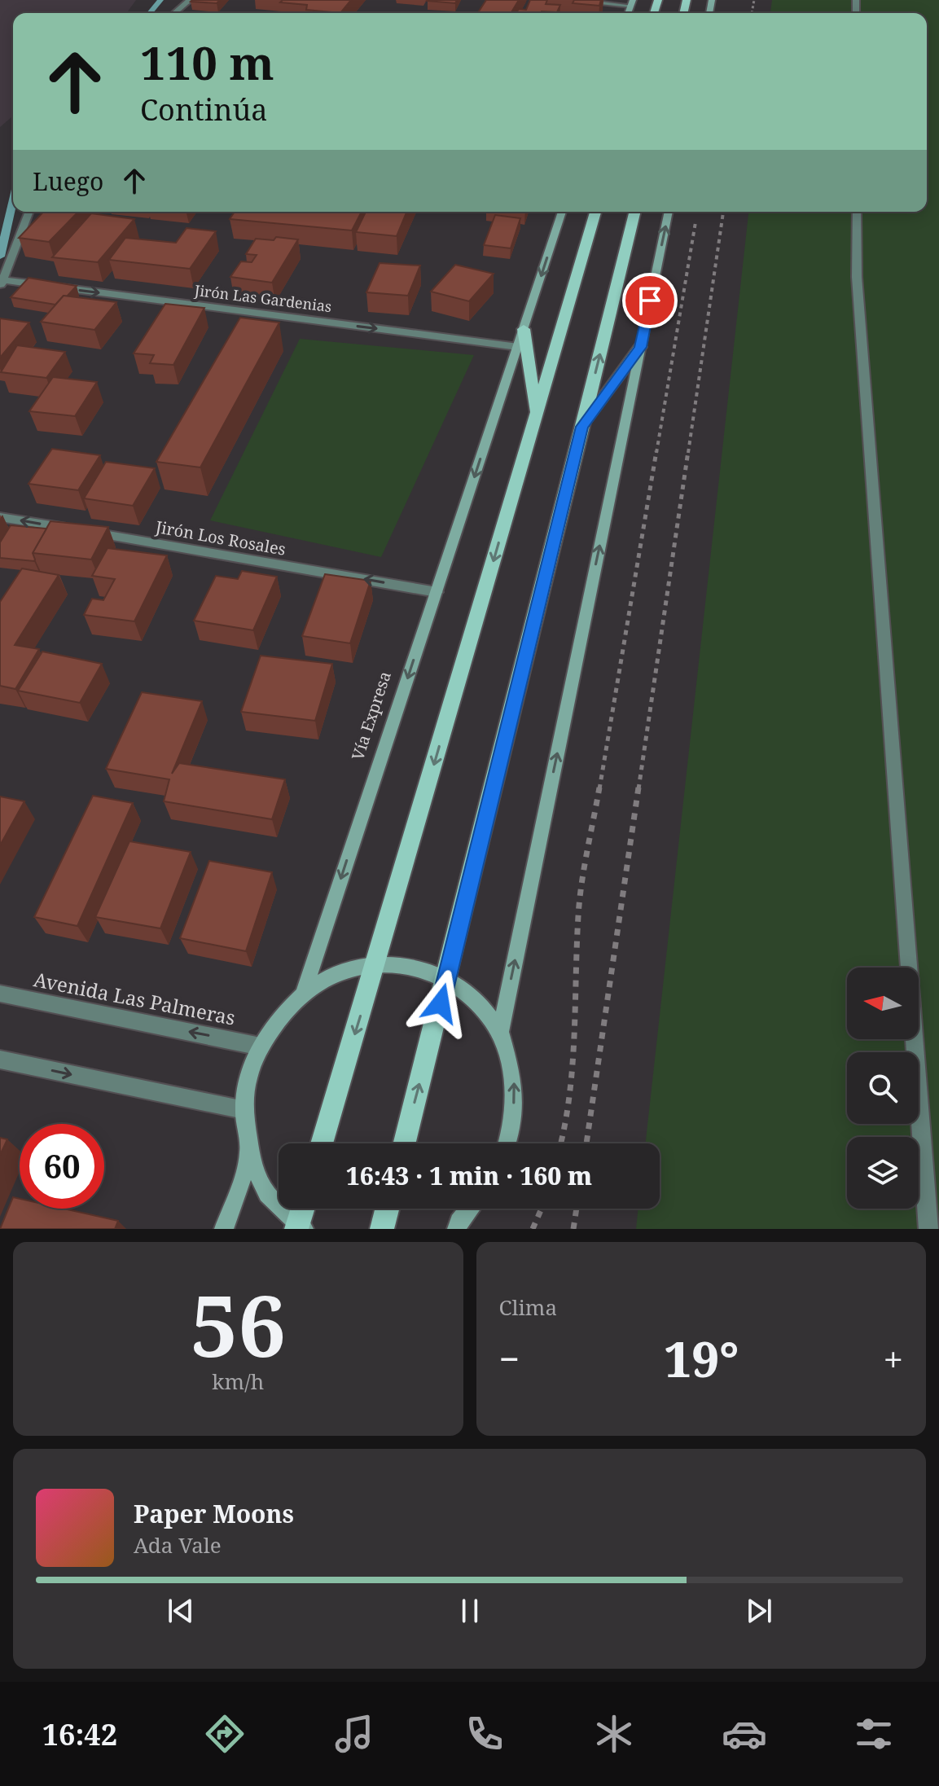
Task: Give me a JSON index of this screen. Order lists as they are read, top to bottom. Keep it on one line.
{"streets":{"main road":["Vía Expresa"],"street":["Jirón Las Gardenias","Jirón Los Rosales","Avenida Las Palmeras"]},"crossings":[["Jirón Las Gardenias","Vía Expresa"],["Jirón Los Rosales","Vía Expresa"],["Vía Expresa","Avenida Las Palmeras"]],"one_way":["Jirón Las Gardenias","Jirón Los Rosales"],"north":"left","page":{"turn":["110 m","Continúa"],"then":"Luego","limit":"60","trip":"16:43 · 1 min · 160 m","tile":[["56","km/h"],"Clima"],"heat":["−","19°","+"],"song":["Paper Moons","Ada Vale"],"tabs":"16:42"}}
